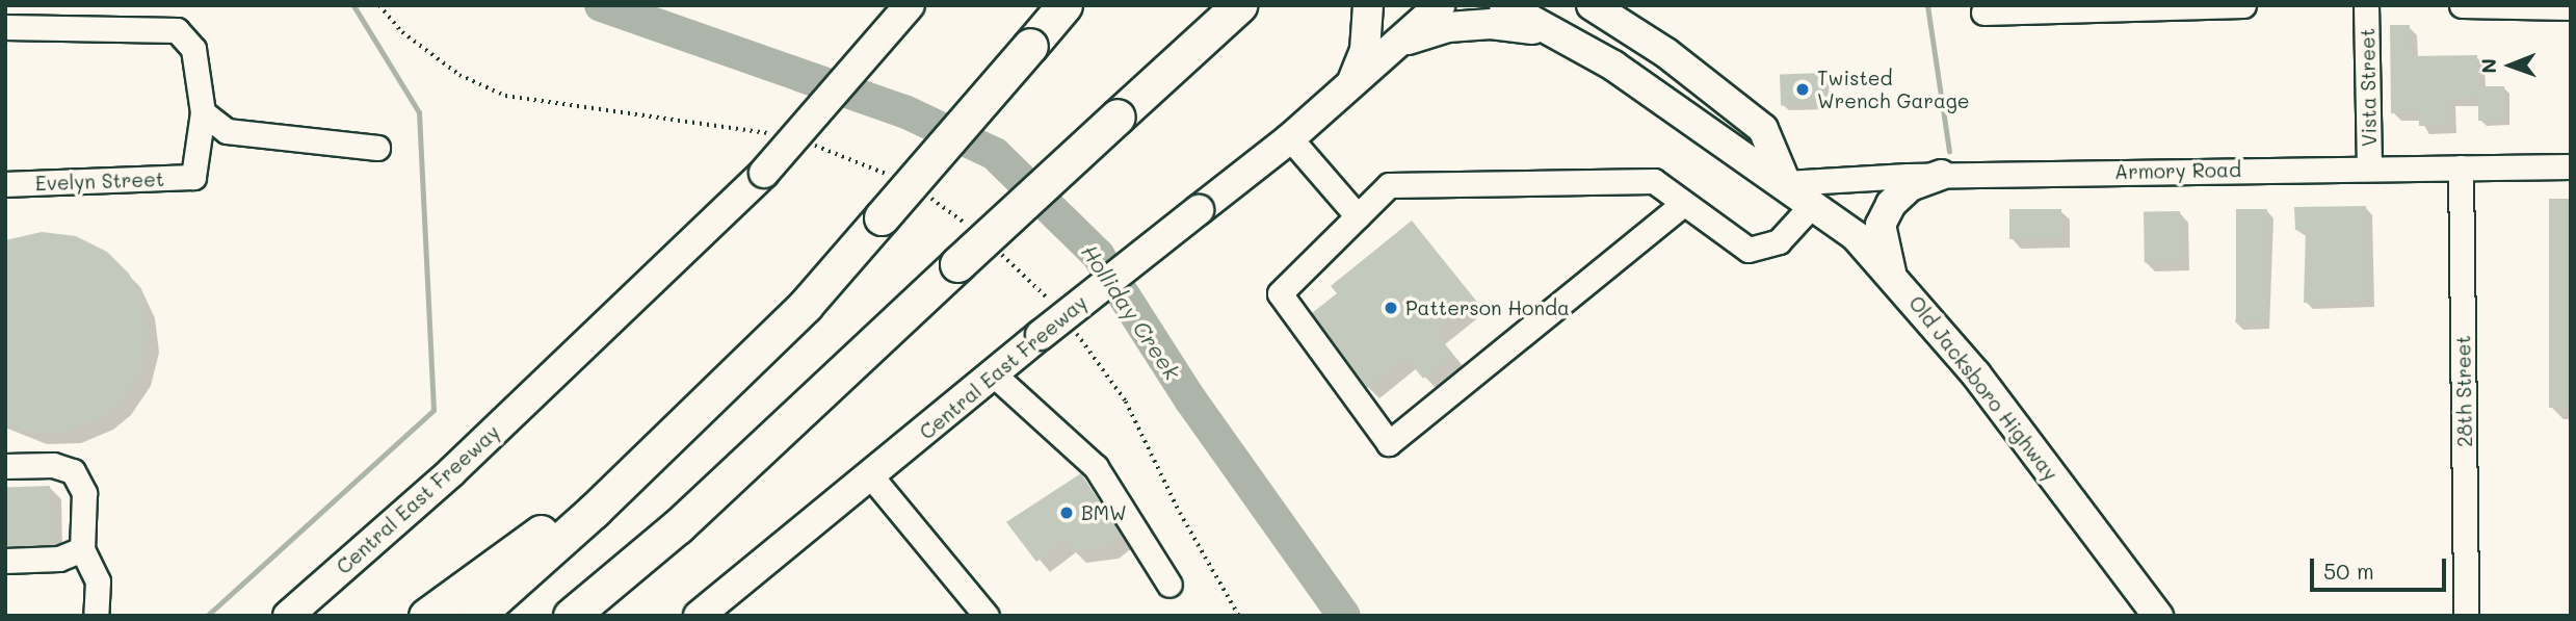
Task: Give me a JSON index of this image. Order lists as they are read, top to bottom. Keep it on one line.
{"streets":{"main road":["Central East Freeway","Old Jacksboro Highway"],"street":["Vista Street","Armory Road","Evelyn Street","28th Street"]},"crossings":[["Vista Street","Armory Road"],["Armory Road","Old Jacksboro Highway"],["Armory Road","28th Street"]],"water":["Holliday Creek"],"places":["Twisted Wrench Garage","Patterson Honda","BMW"],"scale_bar":"50 m","north":"left"}
